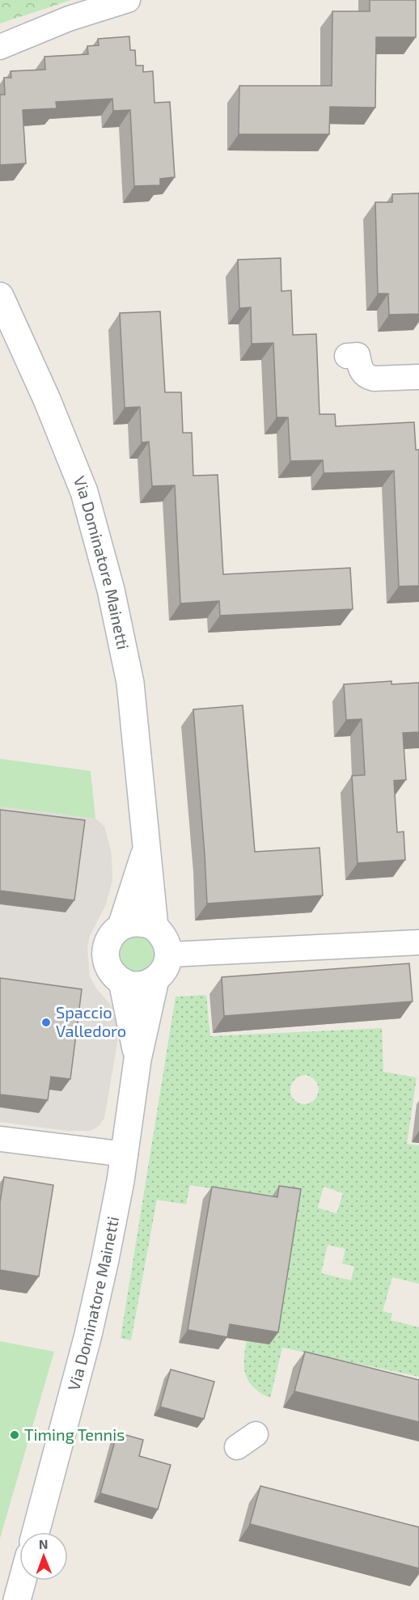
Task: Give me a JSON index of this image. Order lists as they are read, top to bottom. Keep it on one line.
{"streets":{"street":["Via Dominatore Mainetti"]},"places":["Spaccio Valledoro","Timing Tennis"],"north":"top"}
